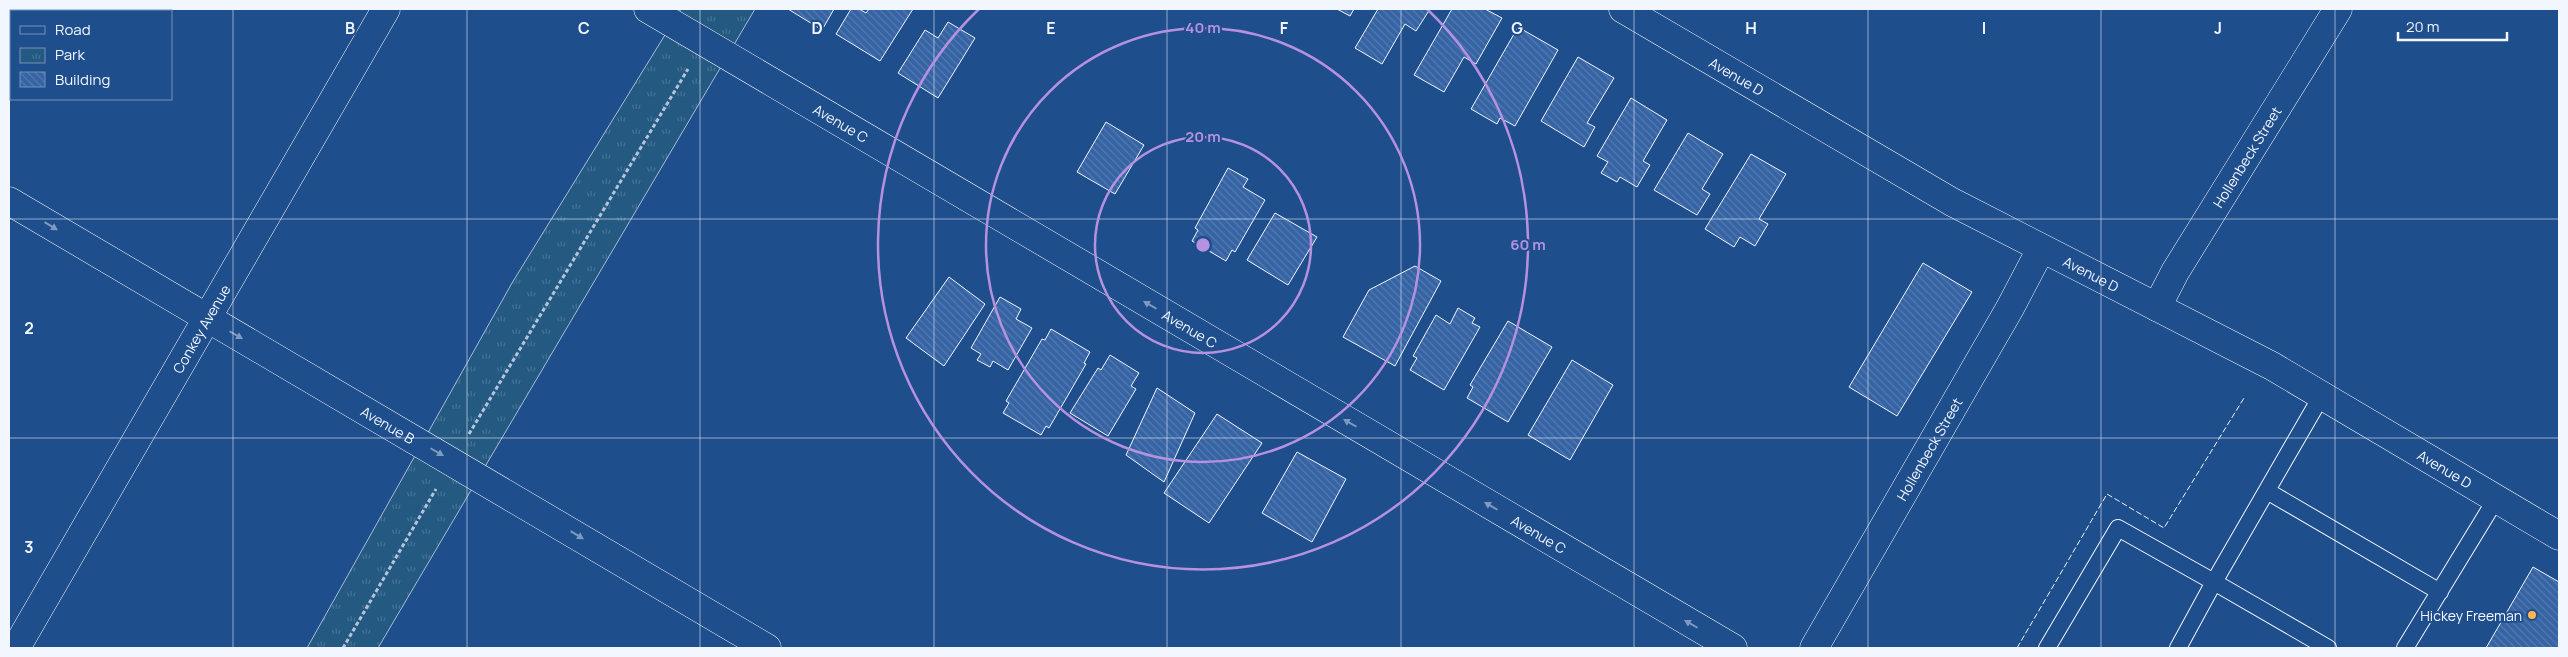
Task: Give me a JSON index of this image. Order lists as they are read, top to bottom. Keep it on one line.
{"streets":{"street":["Avenue D","Avenue C","Hollenbeck Street","Conkey Avenue","Avenue B"]},"crossings":[["Avenue D","Hollenbeck Street"],["Conkey Avenue","Avenue B"]],"one_way":["Avenue C","Avenue B"],"places":["Hickey Freeman"],"legend":["Road","Park","Building"],"scale_bar":"20 m","grid":{"columns":["B","C","D","E","F","G","H","I","J"],"rows":["2","3"]},"rings":["40 m","20 m","60 m"]}
